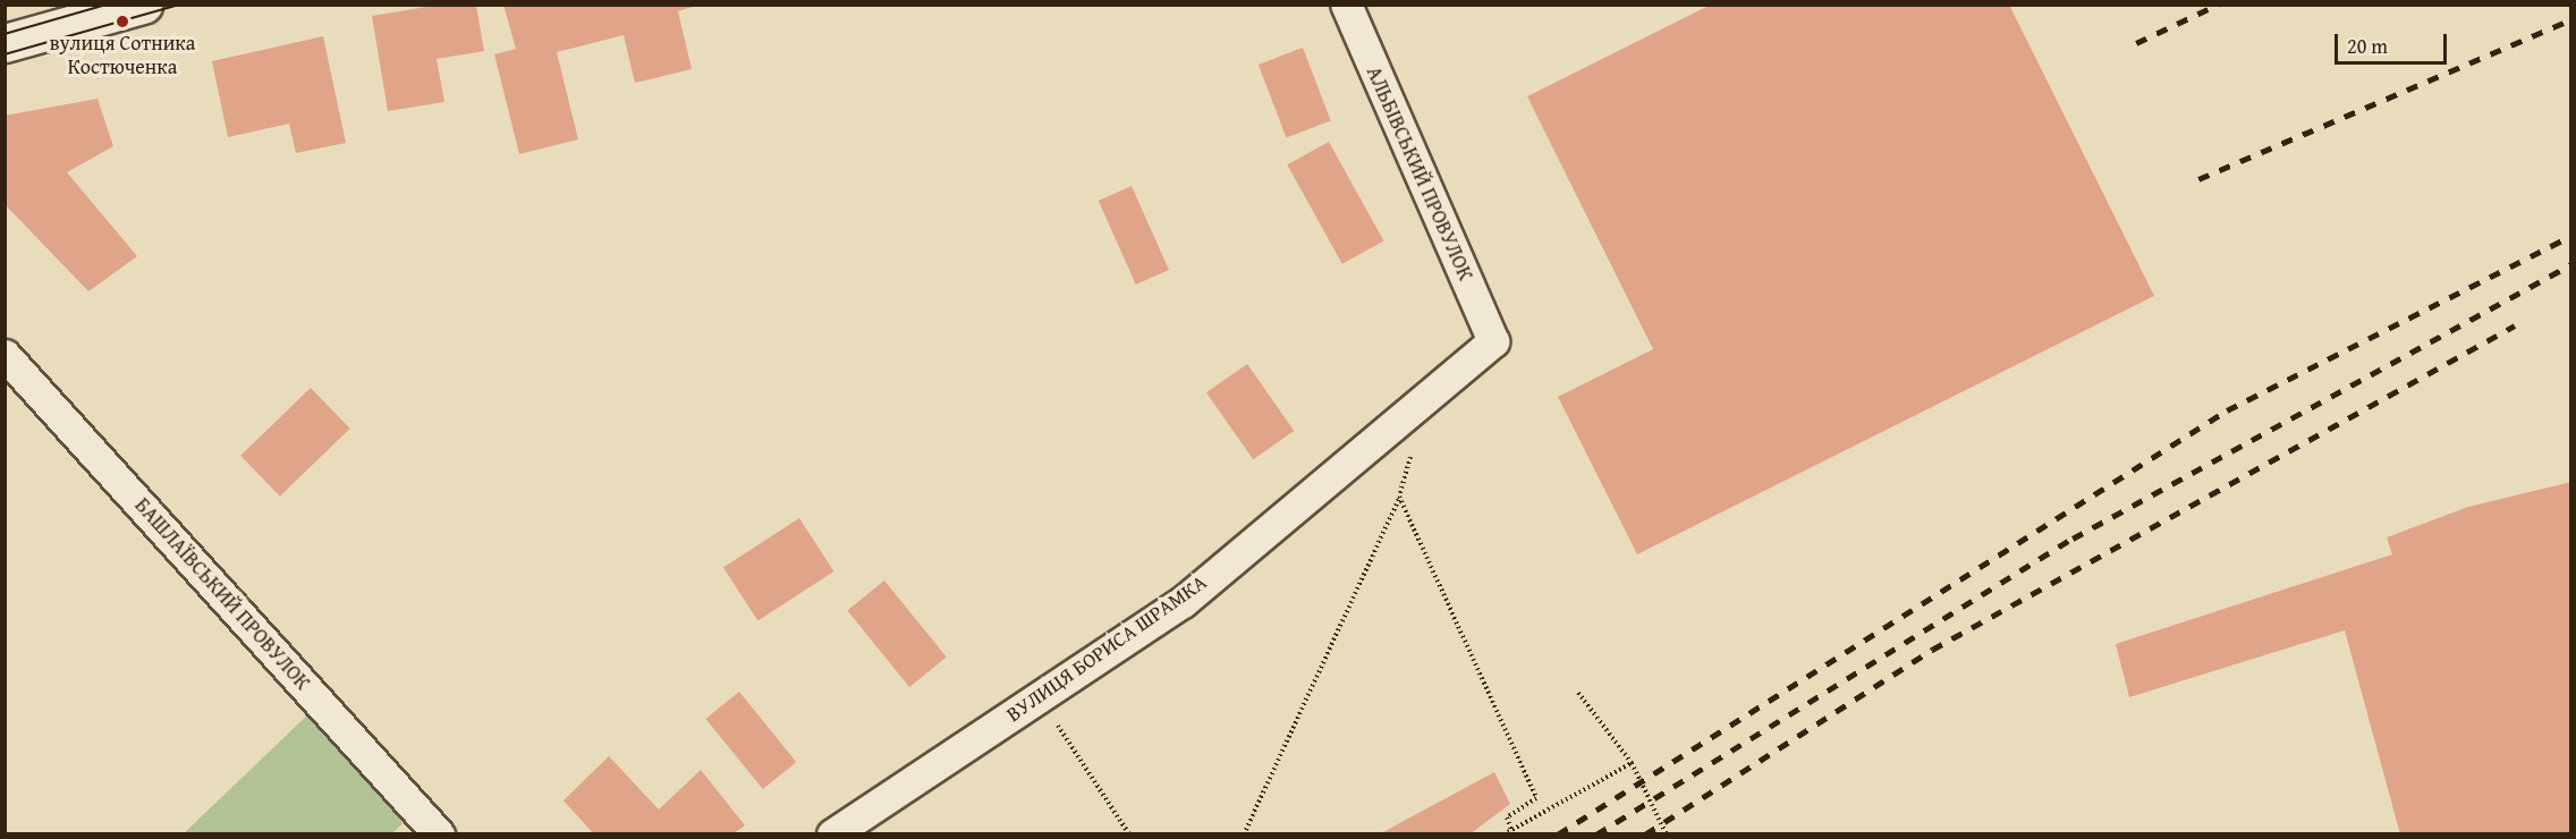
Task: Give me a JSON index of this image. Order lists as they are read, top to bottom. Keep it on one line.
{"streets":{"street":["АЛЬБІВСЬКИЙ ПРОВУЛОК","БАШЛАЇВСЬКИЙ ПРОВУЛОК","ВУЛИЦЯ БОРИСА ШРАМКА"]},"crossings":[["АЛЬБІВСЬКИЙ ПРОВУЛОК","ВУЛИЦЯ БОРИСА ШРАМКА"]],"places":["вулиця Сотника Костюченка"],"scale_bar":"20 m"}
